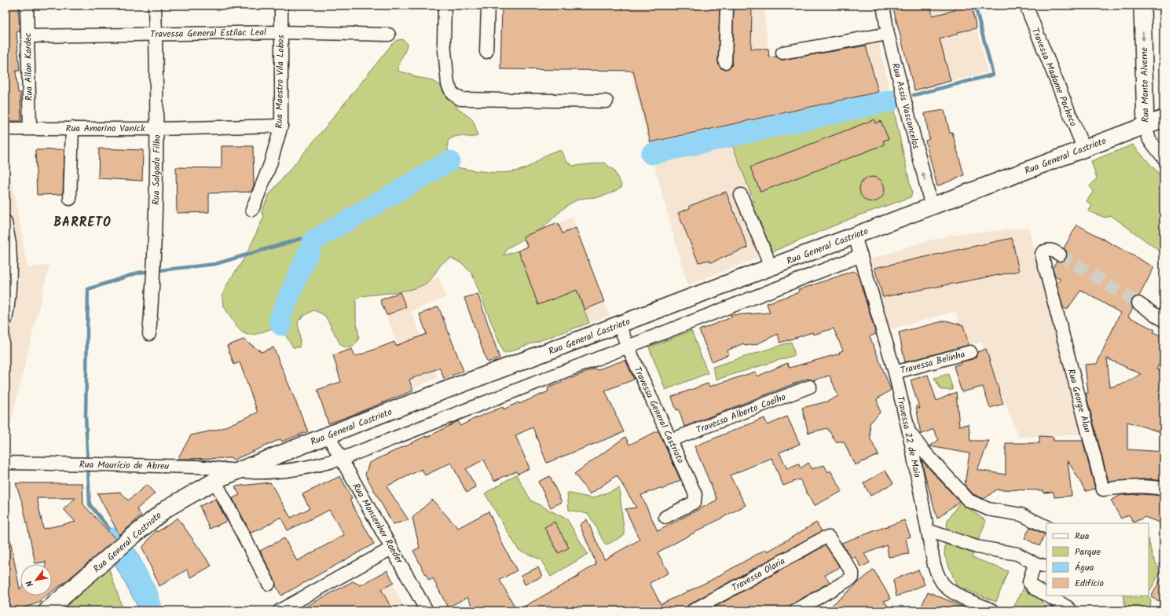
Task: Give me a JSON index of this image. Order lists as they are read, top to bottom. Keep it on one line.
{"streets":{"main road":["Rua Monte Alverne","Rua General Castrioto"],"street":["Travessa General Estilac Leal","Rua Allan Kardec","Travessa Madame Pacheco","Rua Maestro Vila Lobos","Rua Assis Vasconcelos","Rua Amerino Vanick","Rua Salgado Filho","Travessa Belinha","Rua George Alan","Travessa Alberto Coelho","Travessa General Castrioto","Travessa 22 de Maio","Rua Maurício de Abreu","Rua Monsenhor Raeder","Travessa Olaria"]},"crossings":[["Travessa General Estilac Leal","Rua Allan Kardec"],["Travessa General Estilac Leal","Rua Maestro Vila Lobos"],["Travessa General Estilac Leal","Rua Salgado Filho"],["Rua Allan Kardec","Rua Amerino Vanick"],["Travessa Madame Pacheco","Rua General Castrioto"],["Rua Maestro Vila Lobos","Rua Amerino Vanick"],["Rua Monte Alverne","Rua General Castrioto"],["Rua Assis Vasconcelos","Rua General Castrioto"],["Rua Amerino Vanick","Rua Salgado Filho"],["Rua General Castrioto","Travessa General Castrioto"],["Rua General Castrioto","Travessa 22 de Maio"],["Rua General Castrioto","Rua Maurício de Abreu"],["Rua General Castrioto","Rua Monsenhor Raeder"],["Travessa Belinha","Travessa 22 de Maio"],["Travessa Alberto Coelho","Travessa General Castrioto"],["Travessa General Castrioto","Rua Maurício de Abreu"],["Travessa 22 de Maio","Rua Maurício de Abreu"],["Rua Maurício de Abreu","Rua Monsenhor Raeder"]],"one_way":["Rua Monte Alverne","Rua Assis Vasconcelos"],"districts":["BARRETO"],"legend":["Rua","Parque","Água","Edifício"],"north":"bottom left"}
